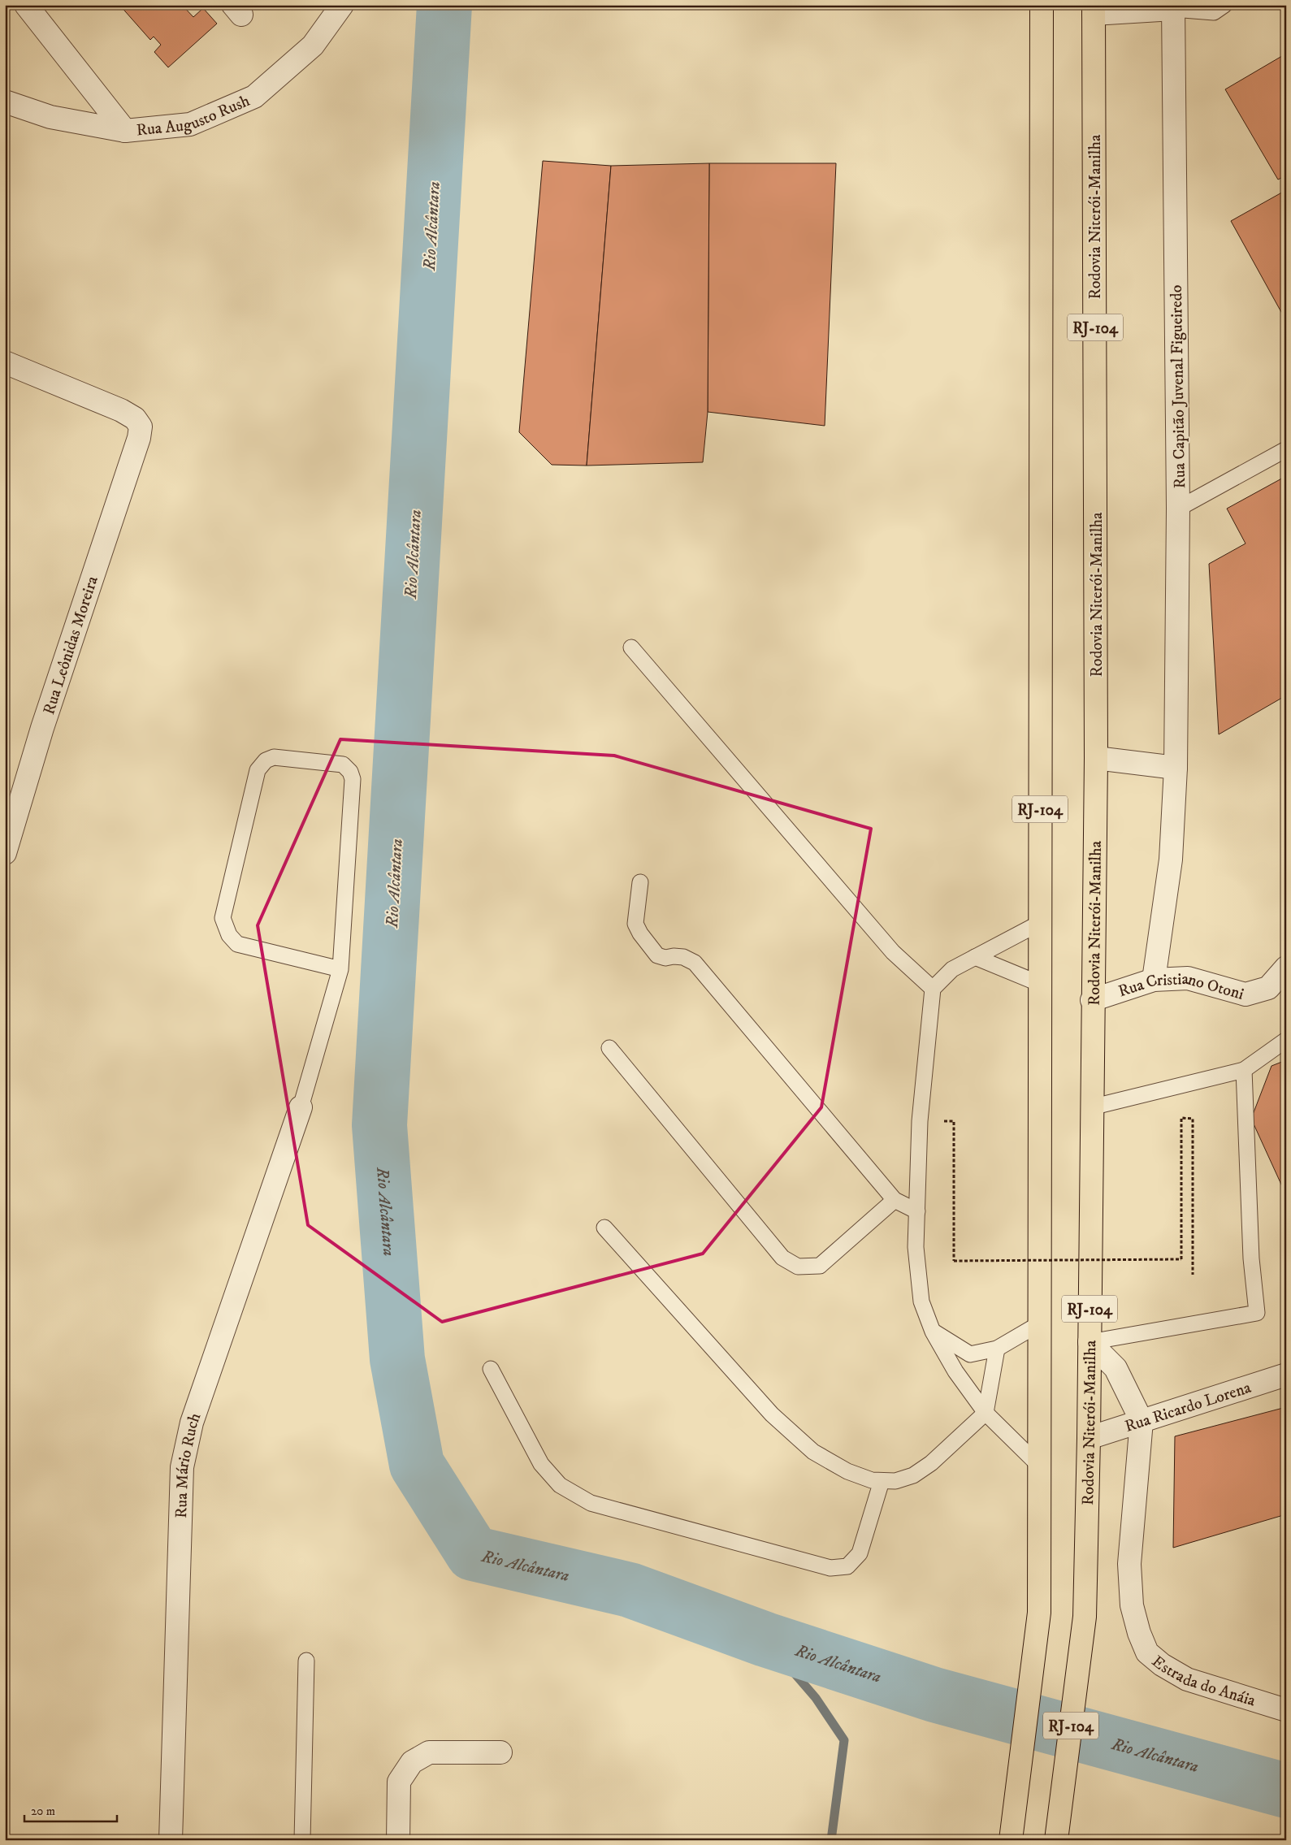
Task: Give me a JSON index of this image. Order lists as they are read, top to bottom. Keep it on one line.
{"streets":{"highway":["Rodovia Niterói-Manilha","RJ-104"],"street":["Rua Augusto Rush","Rua Capitão Juvenal Figueiredo","Rua Leônidas Moreira","Rua Cristiano Otoni","Rua Ricardo Lorena","Rua Mário Ruch","Estrada do Anáia"]},"crossings":[["Rodovia Niterói-Manilha","Rua Cristiano Otoni"],["Rodovia Niterói-Manilha","Rua Ricardo Lorena"],["Rua Capitão Juvenal Figueiredo","Rua Cristiano Otoni"],["Rua Ricardo Lorena","Estrada do Anáia"]],"water":["Rio Alcântara"],"scale_bar":"20 m"}
